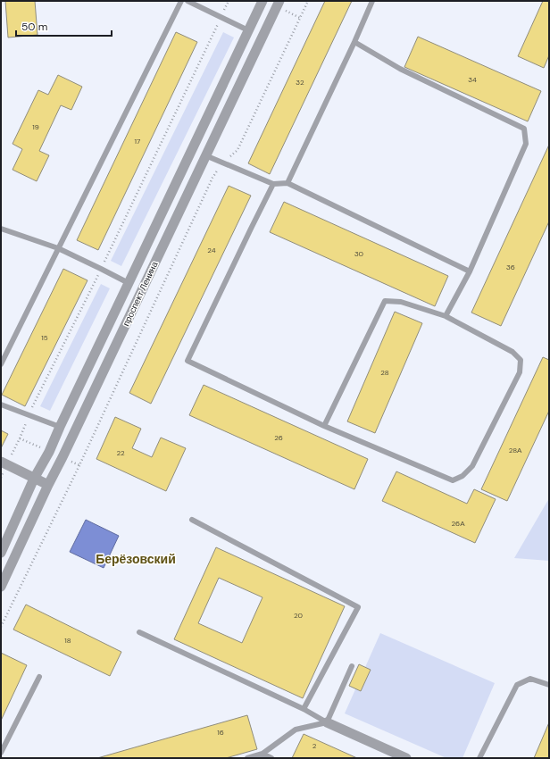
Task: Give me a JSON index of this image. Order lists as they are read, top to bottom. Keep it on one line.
{"streets":{"street":["проспект Ленина"]},"districts":["Берёзовский"],"house_numbers":["34","32","19","17","24","30","36","15","28","26","28А","22","26А","20","18","16","2"],"scale_bar":"50 m"}
